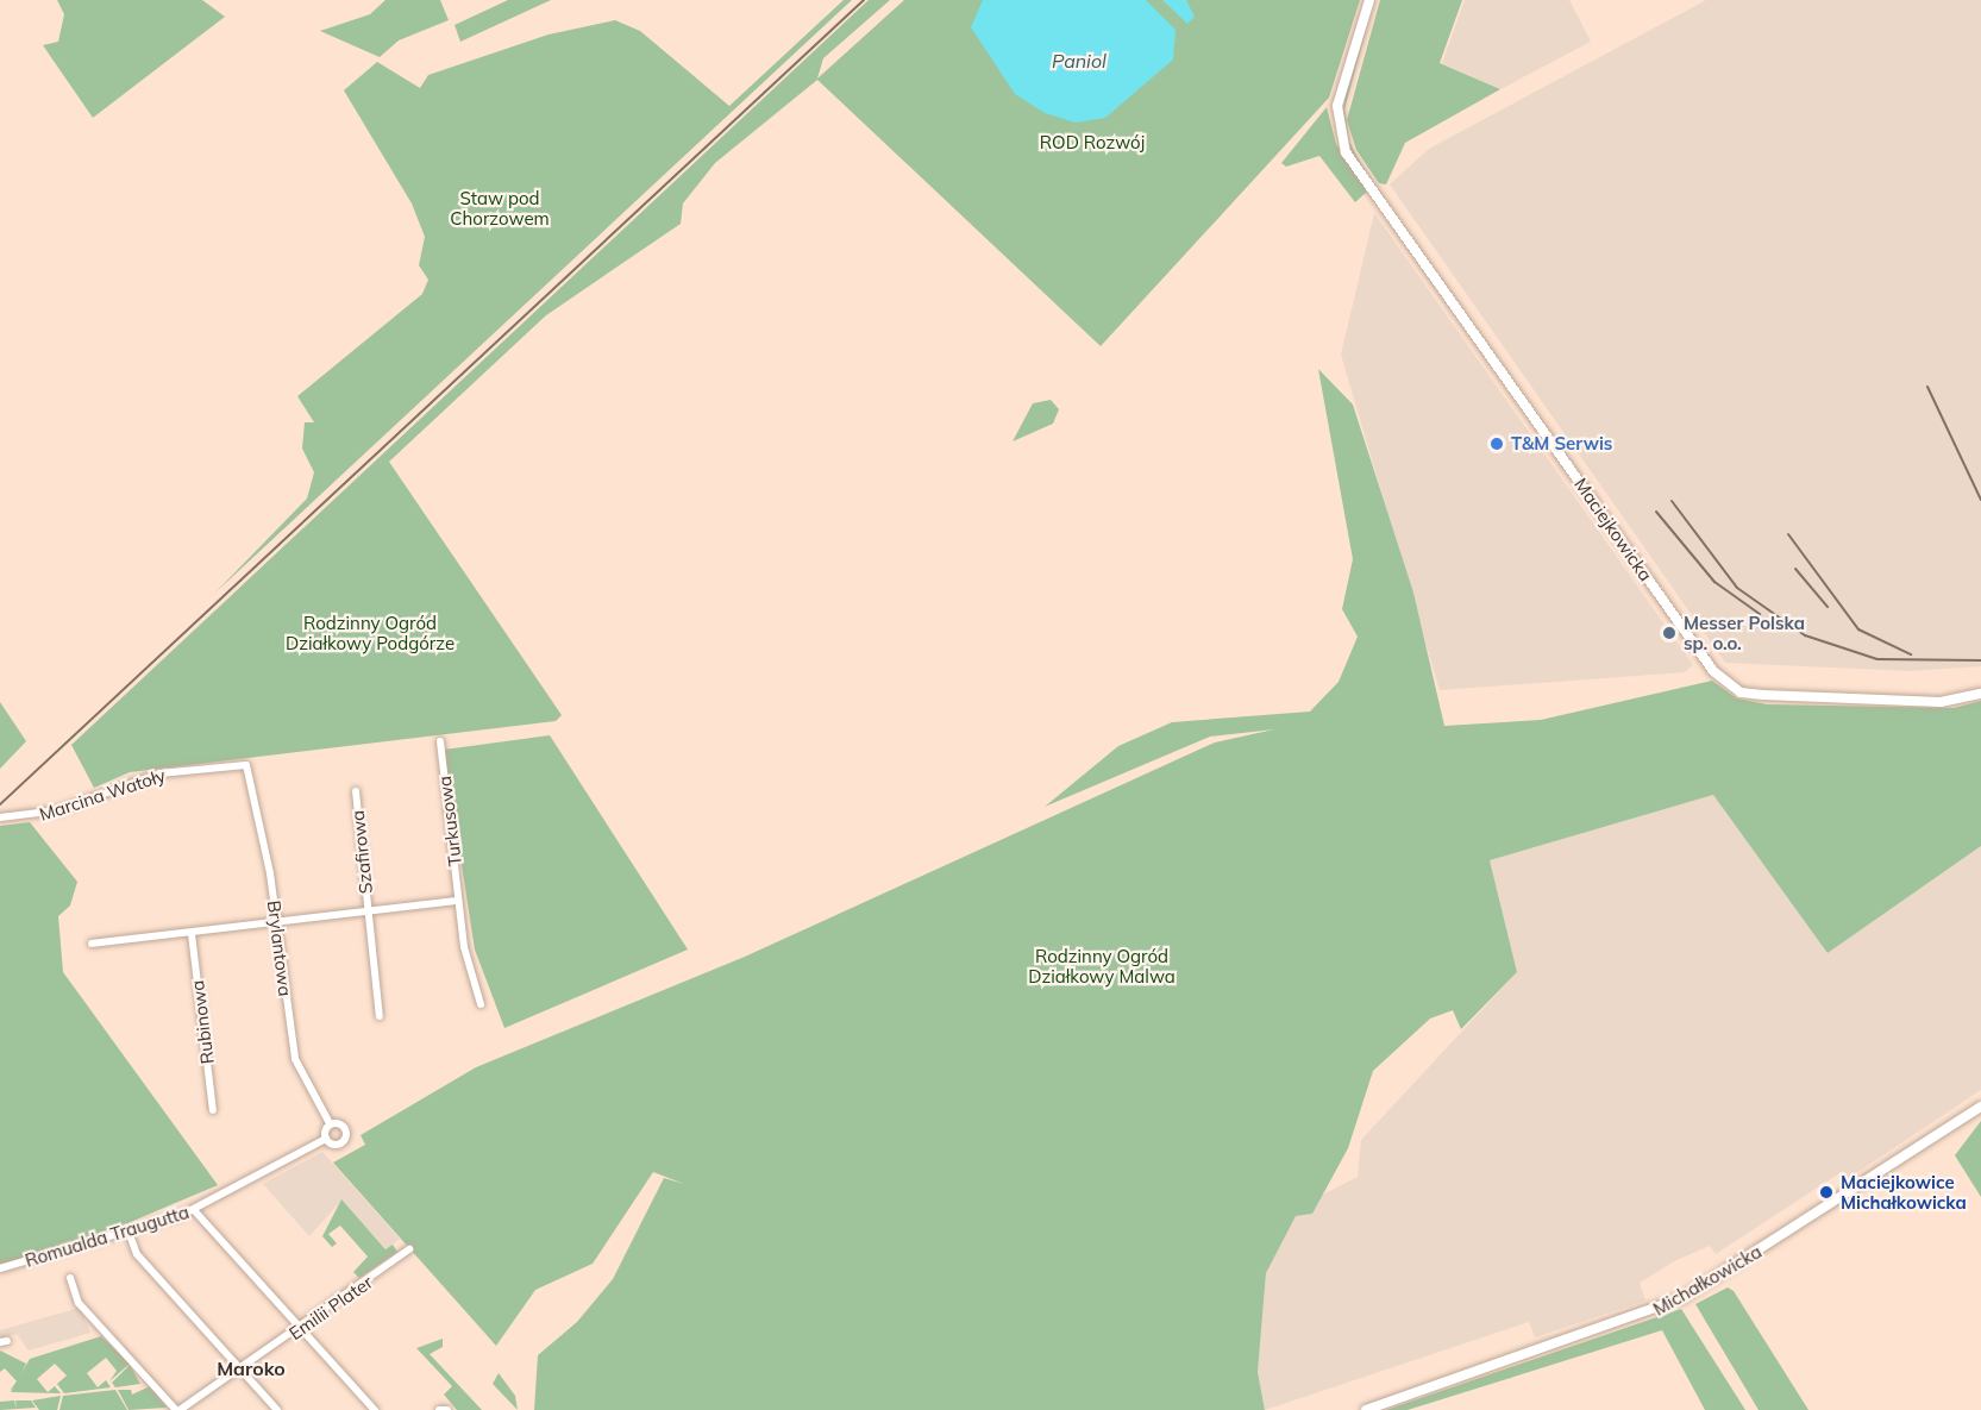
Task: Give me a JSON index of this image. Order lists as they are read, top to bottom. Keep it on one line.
{"streets":{"street":["Maciejkowicka","Marcina Watoły","Turkusowa","Szafirowa","Brylantowa","Rubinowa","Romualda Traugutta","Michałkowicka","Emilii Plater"]},"crossings":[["Marcina Watoły","Brylantowa"],["Szafirowa","Brylantowa"],["Brylantowa","Romualda Traugutta"]],"districts":["Maroko"],"water":["Paniol"],"parks":["ROD Rozwój","Staw pod Chorzowem","Rodzinny Ogród Działkowy Podgórze","Rodzinny Ogród Działkowy Malwa"],"places":["T&M Serwis","Messer Polska sp. o.o.","Maciejkowice Michałkowicka"]}
